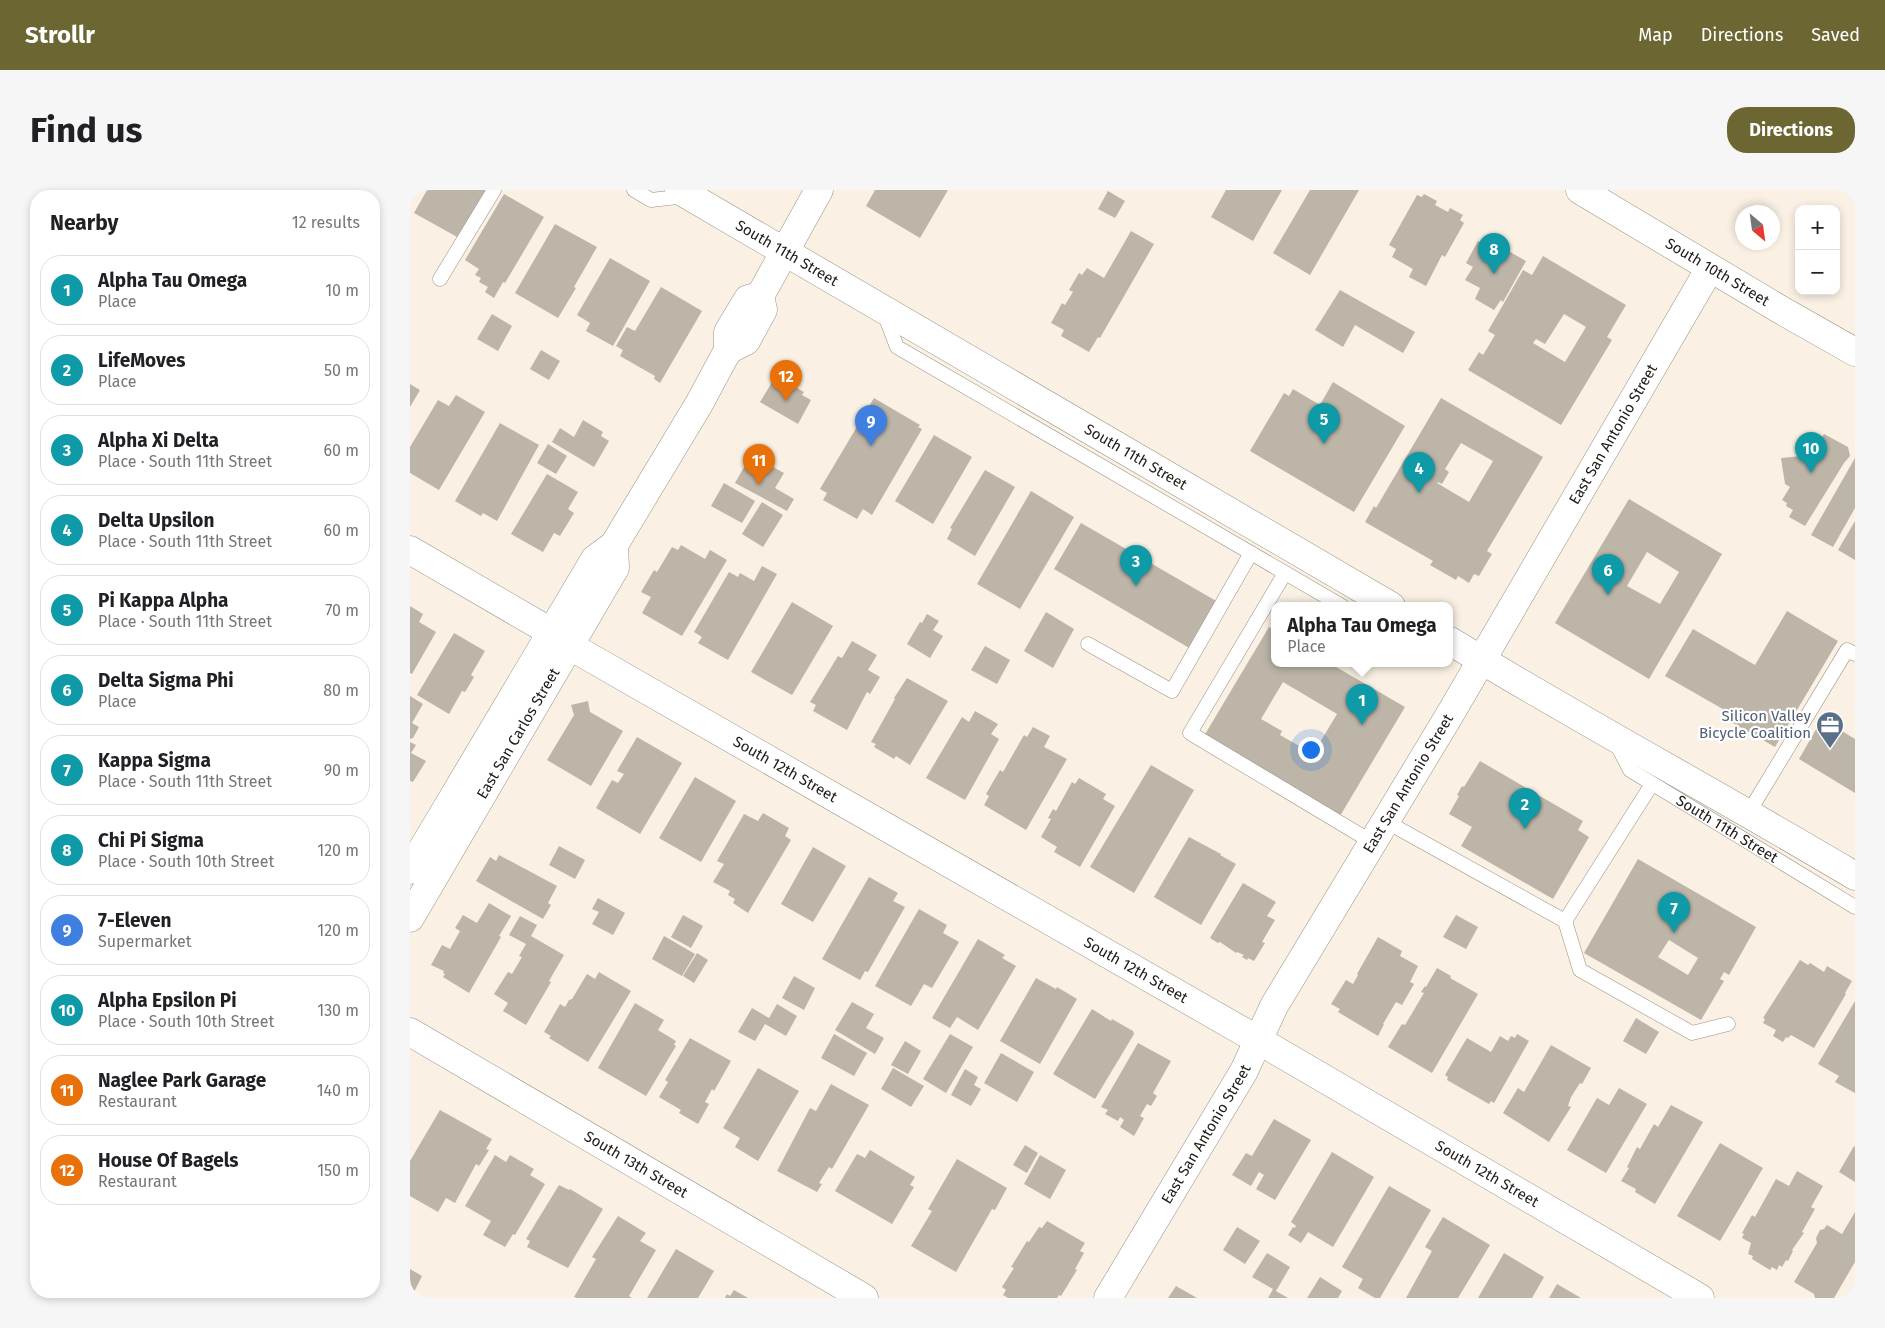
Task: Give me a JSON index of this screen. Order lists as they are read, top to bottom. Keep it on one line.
{"streets":{"street":["South 11th Street","South 10th Street","East San Antonio Street","East San Carlos Street","South 12th Street","South 13th Street"]},"crossings":[["South 11th Street","East San Antonio Street"],["South 11th Street","East San Carlos Street"],["South 10th Street","East San Antonio Street"],["East San Antonio Street","South 12th Street"],["East San Carlos Street","South 12th Street"]],"places":{"office":["Silicon Valley Bicycle Coalition"]},"north":"bottom right","page":{"header":"Strollr","nav":["Map","Directions","Saved"],"buttons":"Directions","title":"Find us","heading":["Nearby","12 results"],"map_buttons":["+","−"],"pins":["8","12","5","9","10","11","4","3","6","1","2","7"],"list":[{"mark":"1","name":"Alpha Tau Omega","note":"Place","value":"10 m"},{"mark":"2","name":"LifeMoves","note":"Place","value":"50 m"},{"mark":"3","name":"Alpha Xi Delta","note":"Place · South 11th Street","value":"60 m"},{"mark":"4","name":"Delta Upsilon","note":"Place · South 11th Street","value":"60 m"},{"mark":"5","name":"Pi Kappa Alpha","note":"Place · South 11th Street","value":"70 m"},{"mark":"6","name":"Delta Sigma Phi","note":"Place","value":"80 m"},{"mark":"7","name":"Kappa Sigma","note":"Place · South 11th Street","value":"90 m"},{"mark":"8","name":"Chi Pi Sigma","note":"Place · South 10th Street","value":"120 m"},{"mark":"9","name":"7-Eleven","note":"Supermarket","value":"120 m"},{"mark":"10","name":"Alpha Epsilon Pi","note":"Place · South 10th Street","value":"130 m"},{"mark":"11","name":"Naglee Park Garage","note":"Restaurant","value":"140 m"},{"mark":"12","name":"House Of Bagels","note":"Restaurant","value":"150 m"}],"popup":["Alpha Tau Omega","Place"]}}
